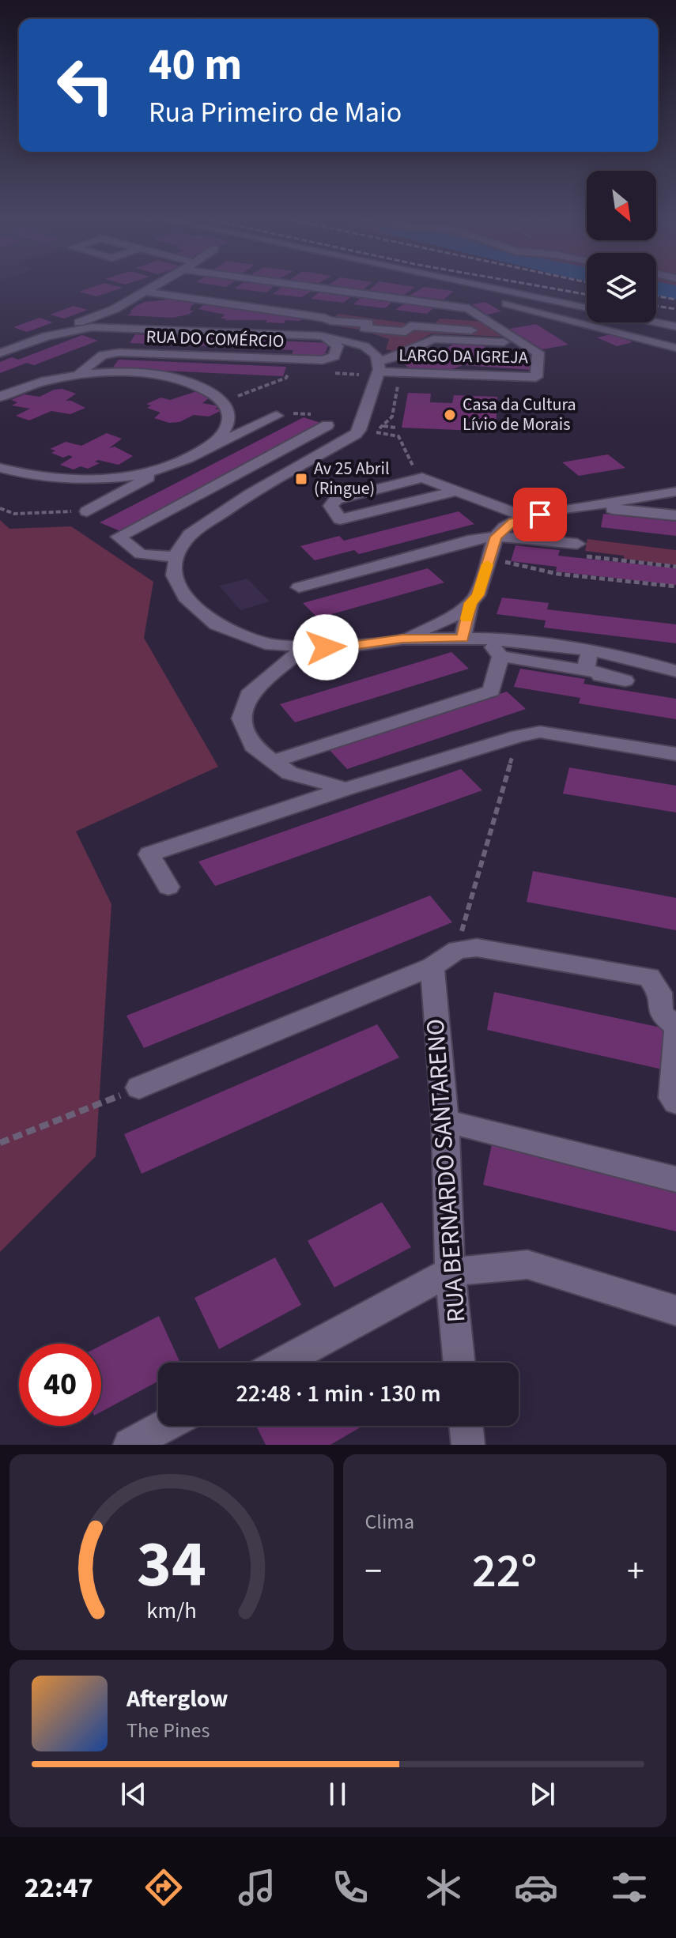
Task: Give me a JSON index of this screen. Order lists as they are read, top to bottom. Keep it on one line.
{"streets":{"street":["RUA DO COMÉRCIO","LARGO DA IGREJA","RUA BERNARDO SANTARENO"]},"places":{"other":["Casa da Cultura Lívio de Morais"],"transit":["Av 25 Abril (Ringue)"]},"north":"bottom right","page":{"turn":["40 m","Rua Primeiro de Maio"],"limit":"40","trip":"22:48 · 1 min · 130 m","tile":"Clima","heat":["−","22°","+"],"song":["Afterglow","The Pines"],"tabs":"22:47","gauge":["34","km/h"]}}
